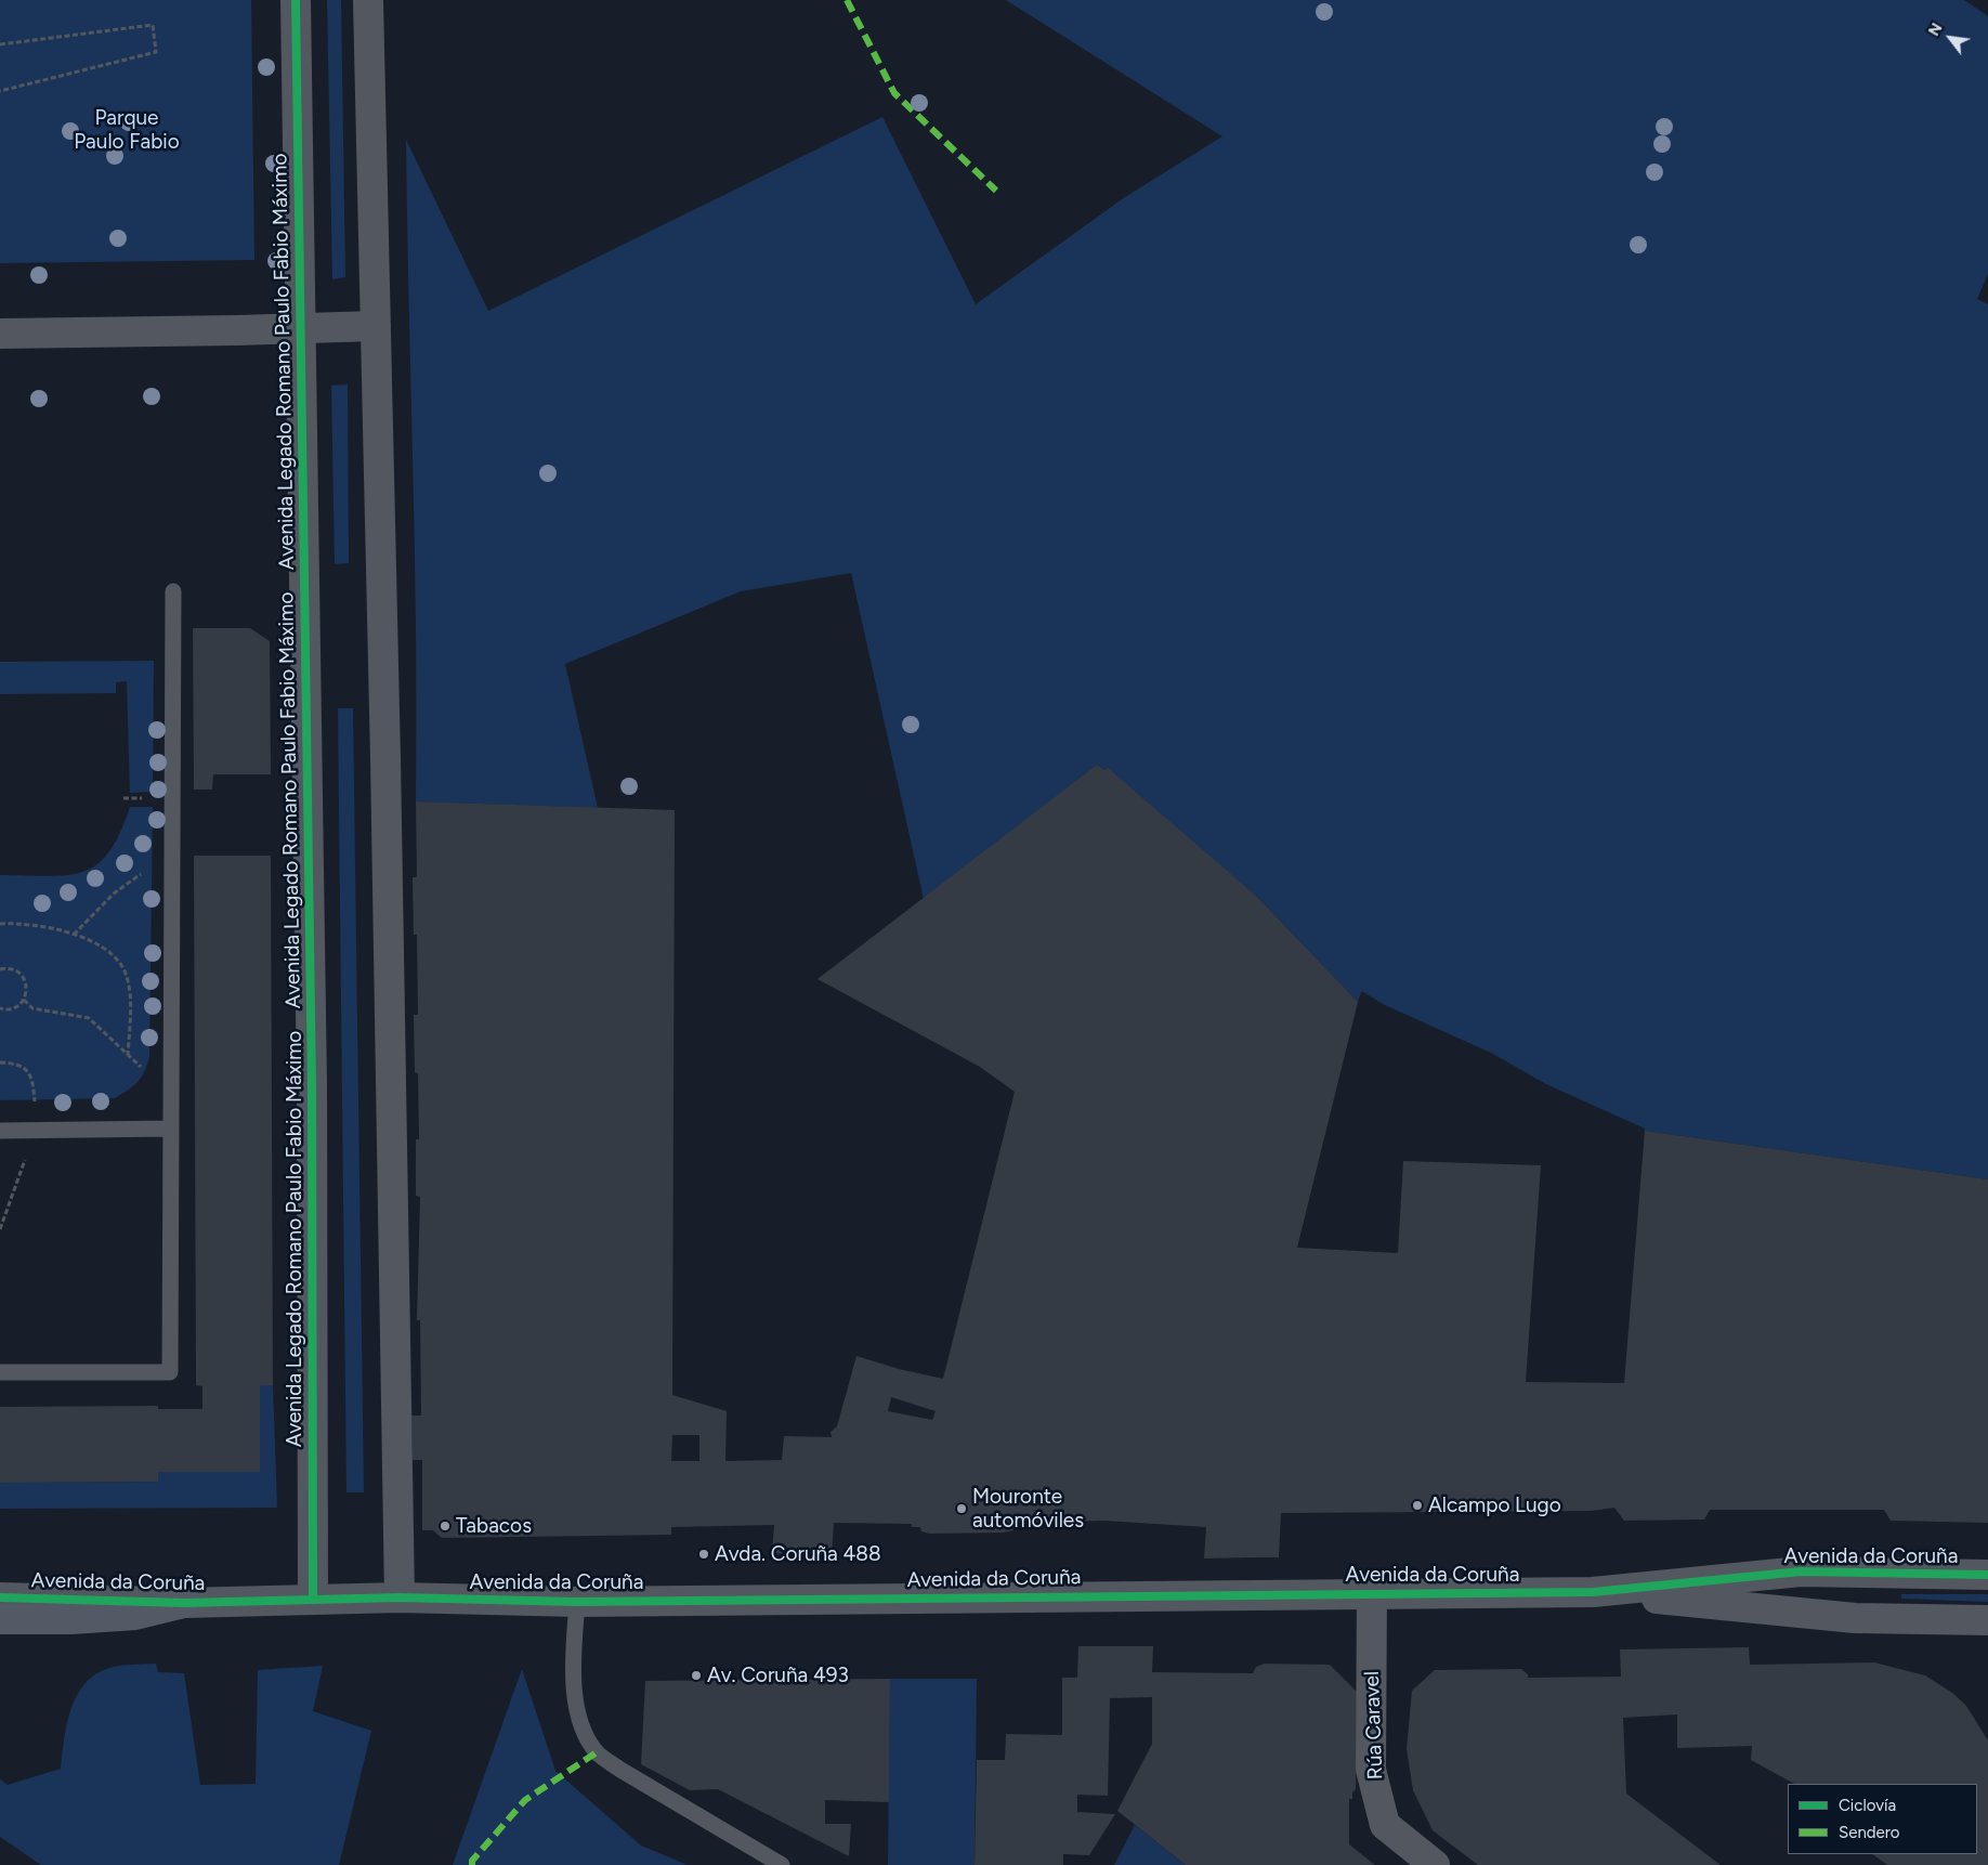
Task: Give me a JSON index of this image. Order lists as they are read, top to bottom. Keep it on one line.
{"streets":{"street":["Avenida Legado Romano Paulo Fabio Máximo","Avenida da Coruña","Rúa Caravel"]},"crossings":[["Avenida Legado Romano Paulo Fabio Máximo","Avenida da Coruña"],["Avenida da Coruña","Rúa Caravel"]],"parks":["Parque Paulo Fabio"],"places":["Alcampo Lugo","Mouronte automóviles","Tabacos","Avda. Coruña 488","Av. Coruña 493"],"legend":["Ciclovía","Sendero"],"north":"top left"}
